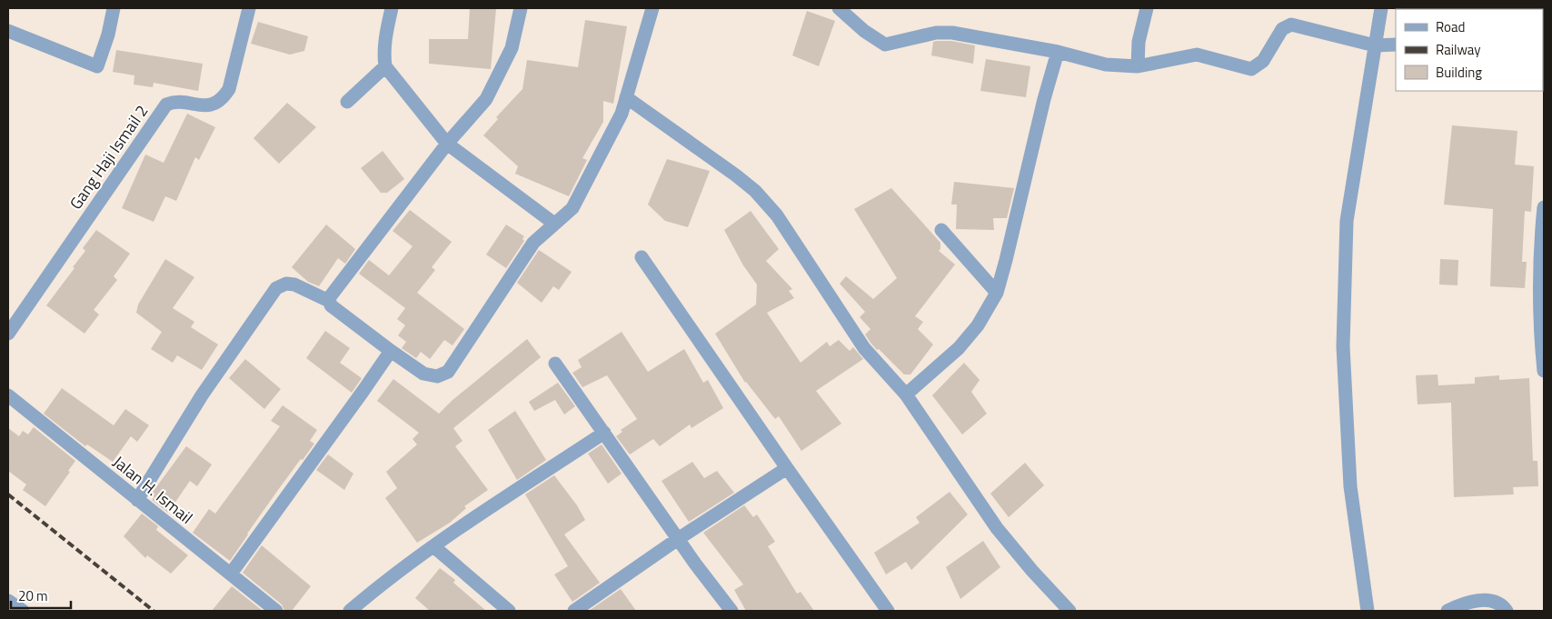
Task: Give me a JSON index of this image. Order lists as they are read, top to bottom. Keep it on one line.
{"streets":{"street":["Gang Haji Ismail 2","Jalan H. Ismail"]},"legend":["Road","Railway","Building"],"scale_bar":"20 m"}
